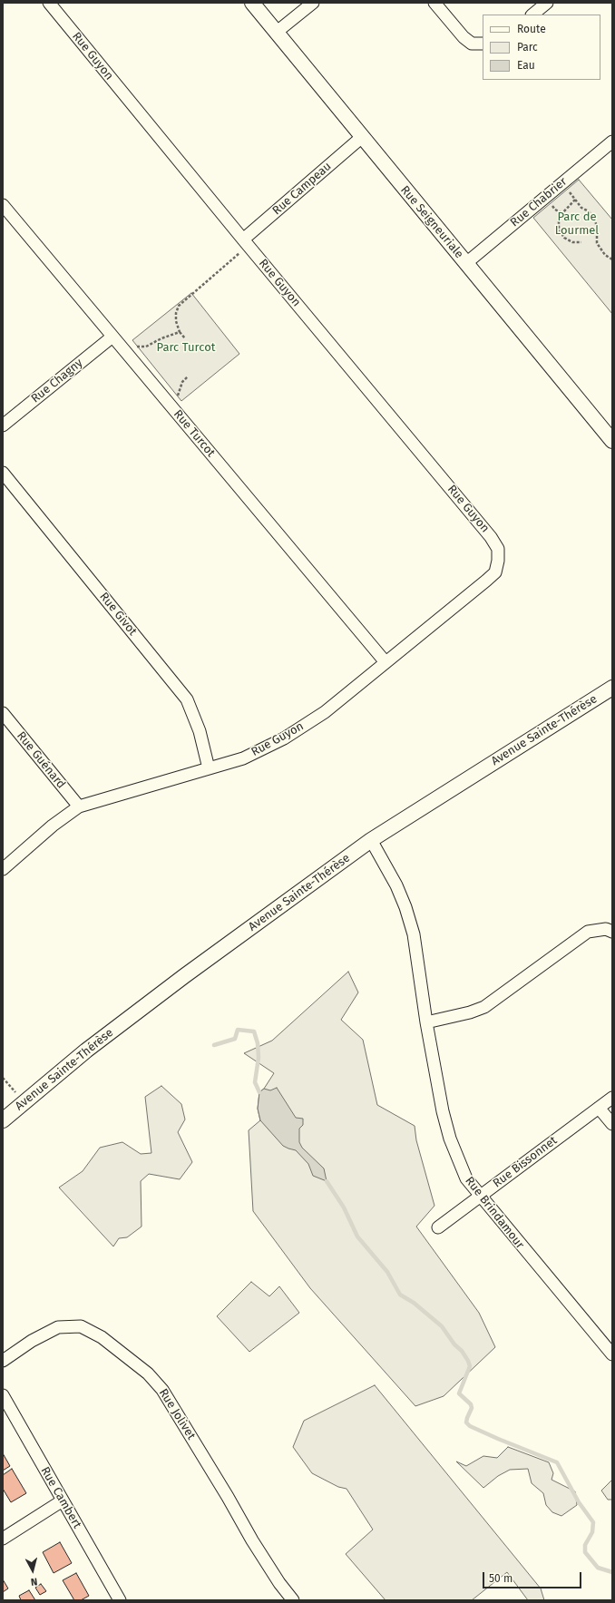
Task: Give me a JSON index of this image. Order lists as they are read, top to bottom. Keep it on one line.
{"streets":{"street":["Rue Guyon","Rue Campeau","Rue Chabrier","Rue Seigneuriale","Rue Chagny","Rue Turcot","Rue Givot","Avenue Sainte-Thérèse","Rue Guénard","Rue Bissonnet","Rue Brindamour","Rue Jolivet","Rue Cambert"]},"crossings":[["Rue Guyon","Rue Campeau"],["Rue Guyon","Rue Turcot"],["Rue Guyon","Rue Givot"],["Rue Guyon","Rue Guénard"],["Rue Campeau","Rue Seigneuriale"],["Rue Chabrier","Rue Seigneuriale"],["Rue Chagny","Rue Turcot"],["Avenue Sainte-Thérèse","Rue Brindamour"],["Rue Bissonnet","Rue Brindamour"]],"parks":["Parc de Lourmel","Parc Turcot"],"legend":["Route","Parc","Eau"],"scale_bar":"50 m","north":"bottom"}
